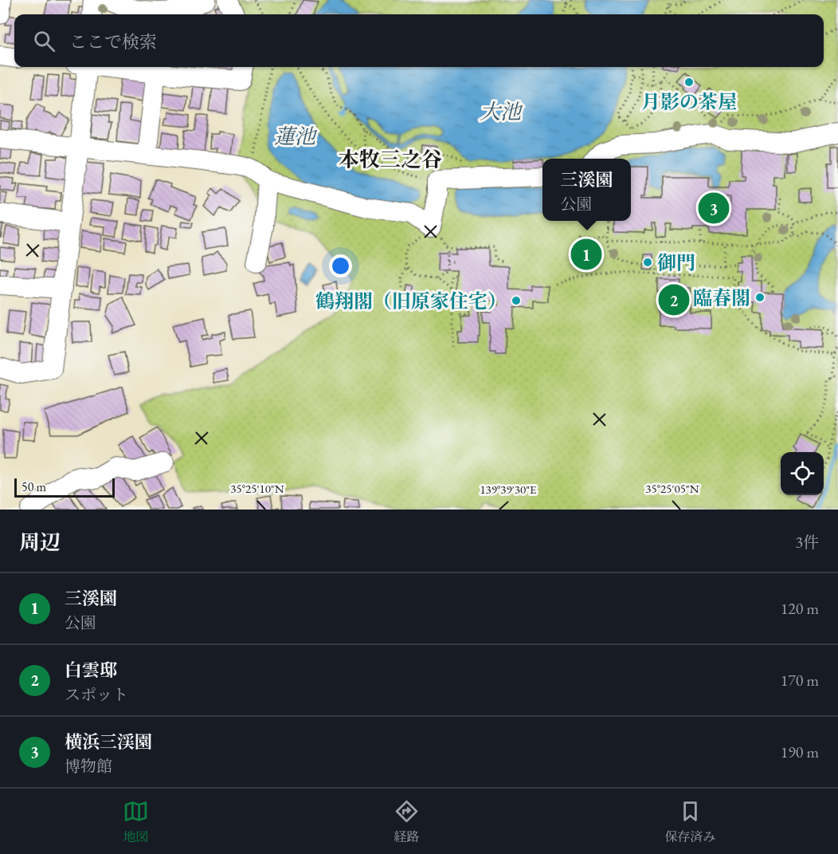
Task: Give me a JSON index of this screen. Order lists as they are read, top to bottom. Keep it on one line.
{"districts":["本牧三之谷"],"water":["大池","蓮池"],"places":["月影の茶屋","御門","臨春閣","鶴翔閣（旧原家住宅）"],"scale_bar":"50 m","page":{"search":"ここで検索","popup":["三溪園","公園"],"pins":["3","1","2"],"scale":"50 m","heading":["周辺","3件"],"list":[{"mark":"1","name":"三溪園","note":"公園","value":"120 m"},{"mark":"2","name":"白雲邸","note":"スポット","value":"170 m"},{"mark":"3","name":"横浜三渓園","note":"博物館","value":"190 m"}],"nav":["地図","経路","保存済み"]},"coordinates":["35°25'10\"N","35°25'05\"N","139°39'30\"E"]}
